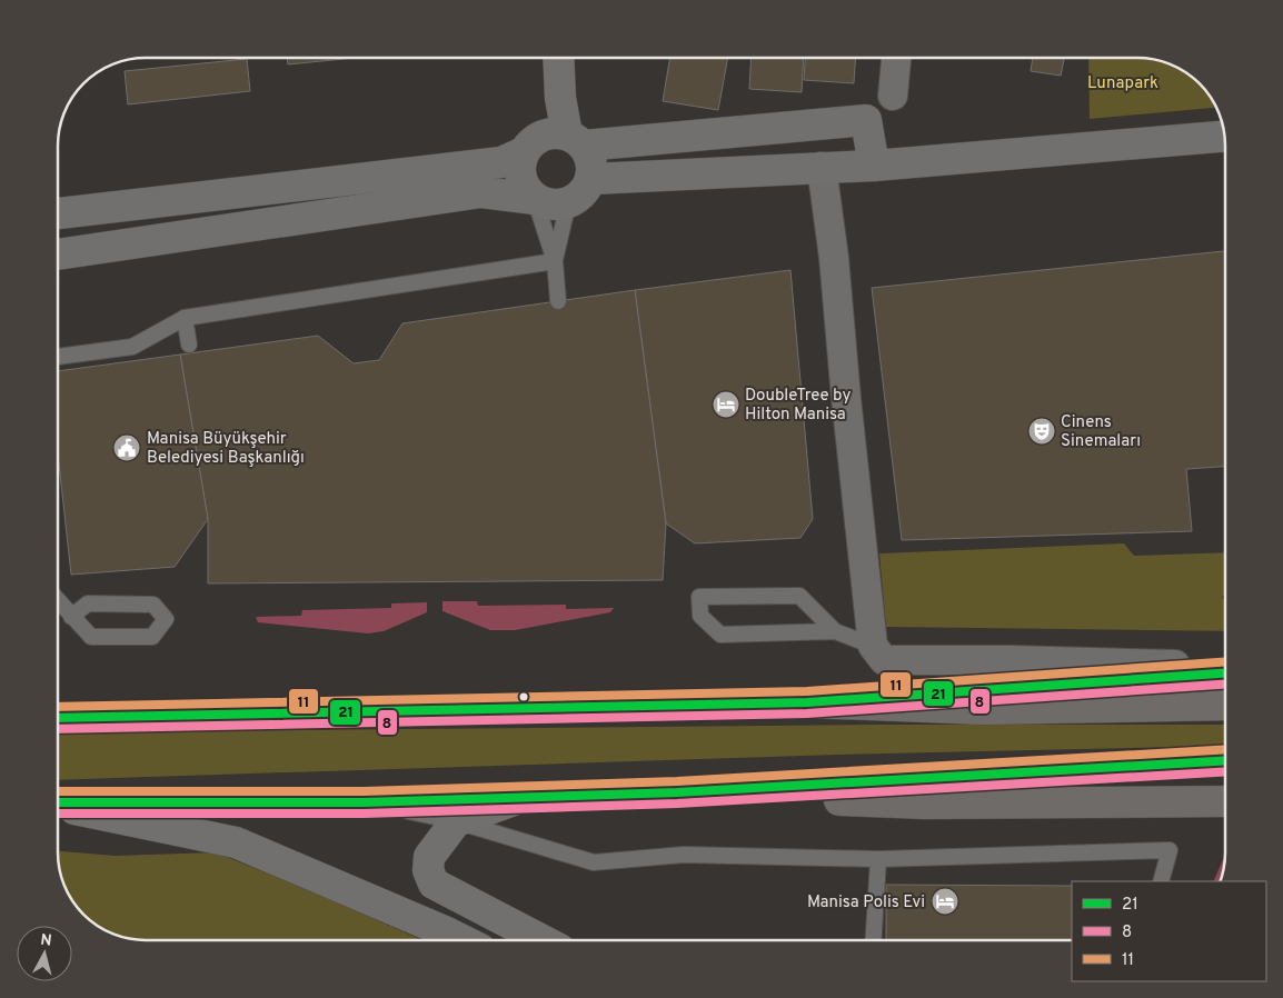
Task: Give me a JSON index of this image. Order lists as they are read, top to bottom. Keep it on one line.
{"parks":["Lunapark"],"places":{"hotel":["DoubleTree by Hilton Manisa","Manisa Polis Evi"],"theatre":["Cinens Sinemaları"],"public building":["Manisa Büyükşehir Belediyesi Başkanlığı"]},"lines":["transit line 11","transit line 21","transit line 8"],"legend":["21","8","11"],"north":"top"}
